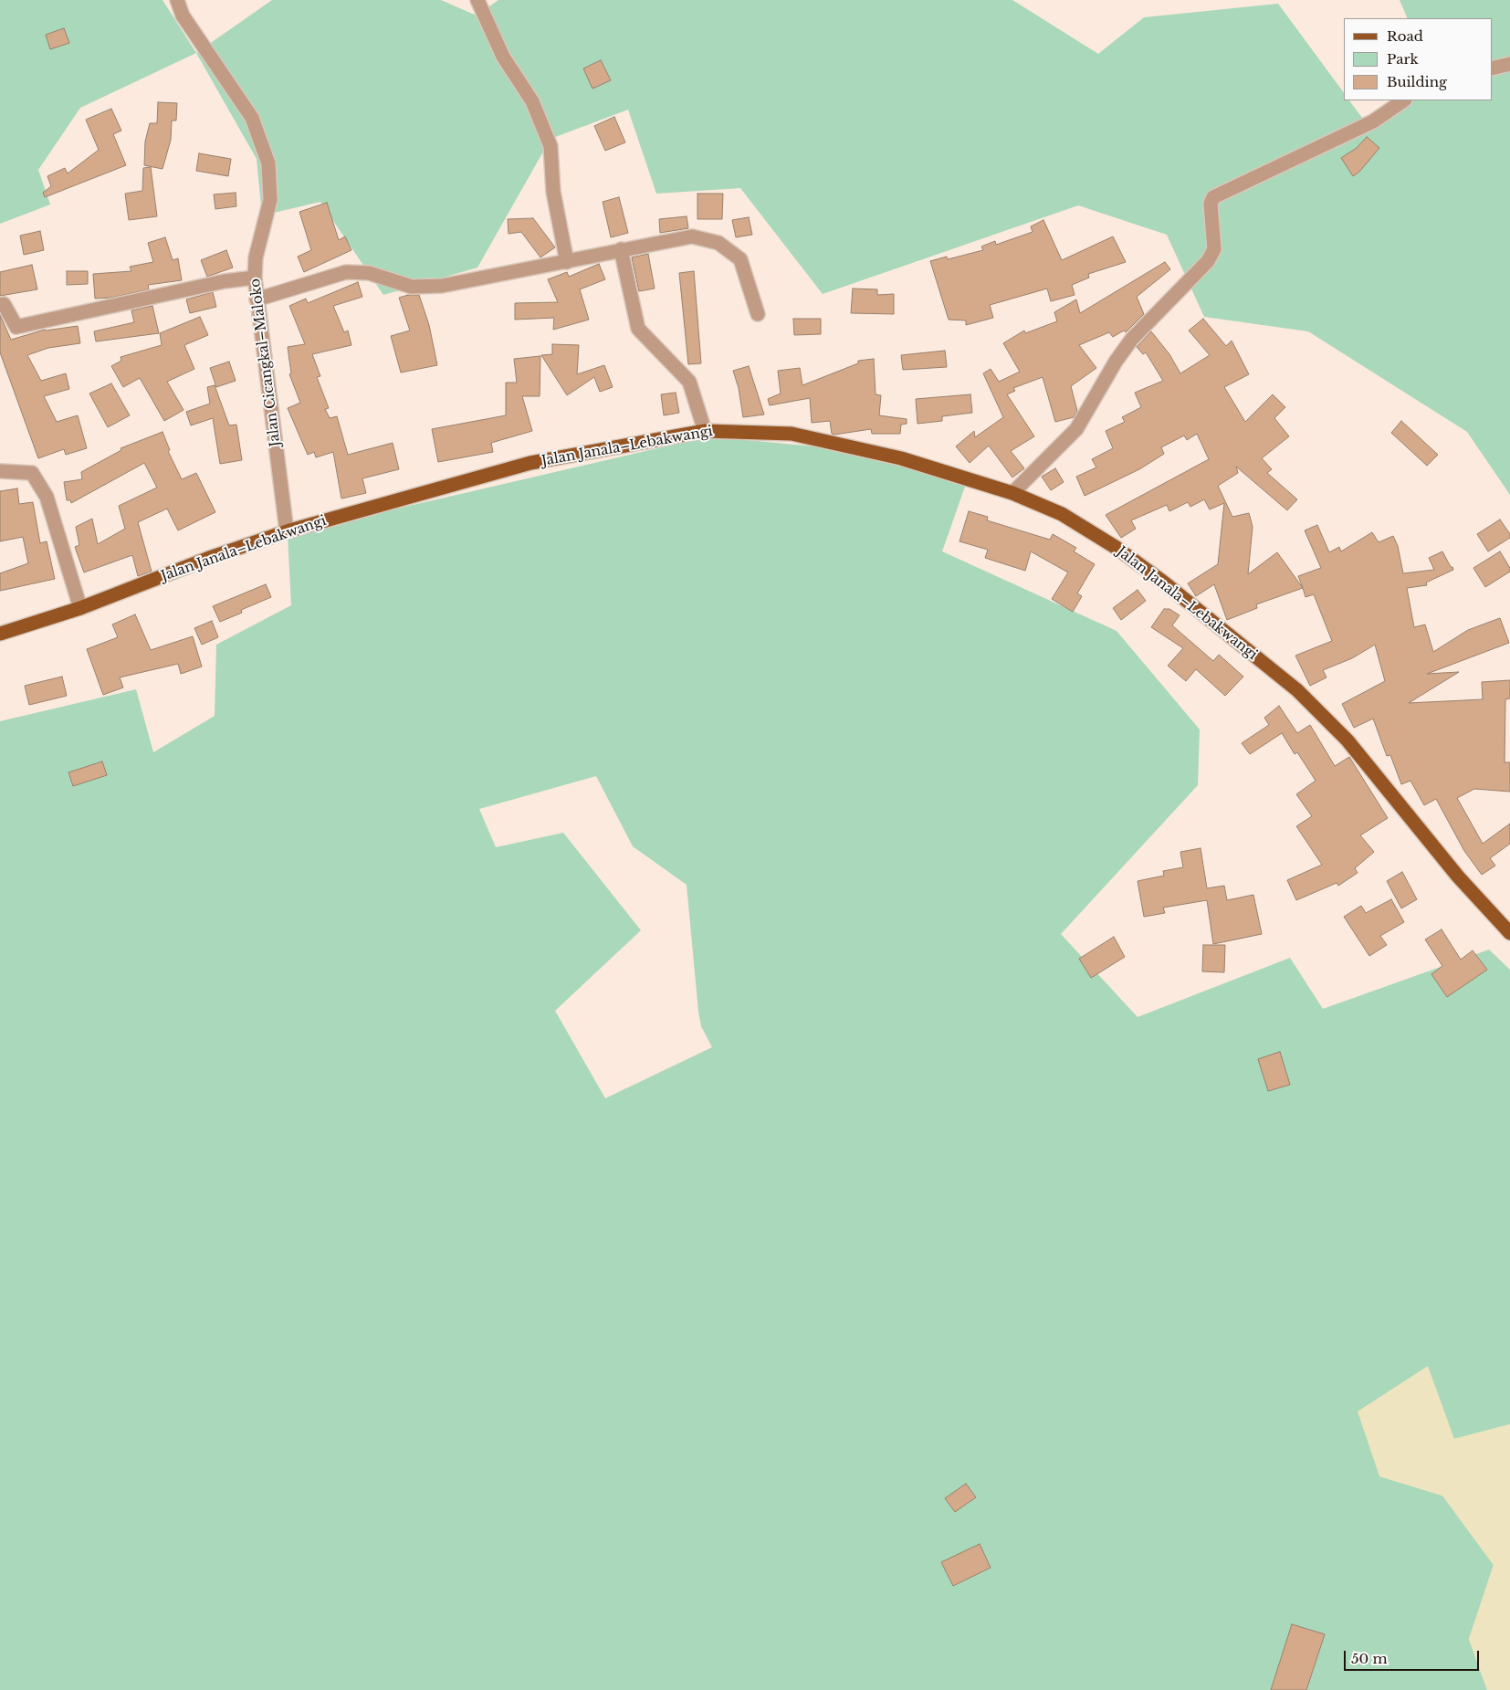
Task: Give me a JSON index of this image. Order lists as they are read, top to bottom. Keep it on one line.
{"streets":{"main road":["Jalan Janala–Lebakwangi"],"street":["Jalan Cicangkal–Maloko"]},"crossings":[["Jalan Cicangkal–Maloko","Jalan Janala–Lebakwangi"]],"legend":["Road","Park","Building"],"scale_bar":"50 m"}
